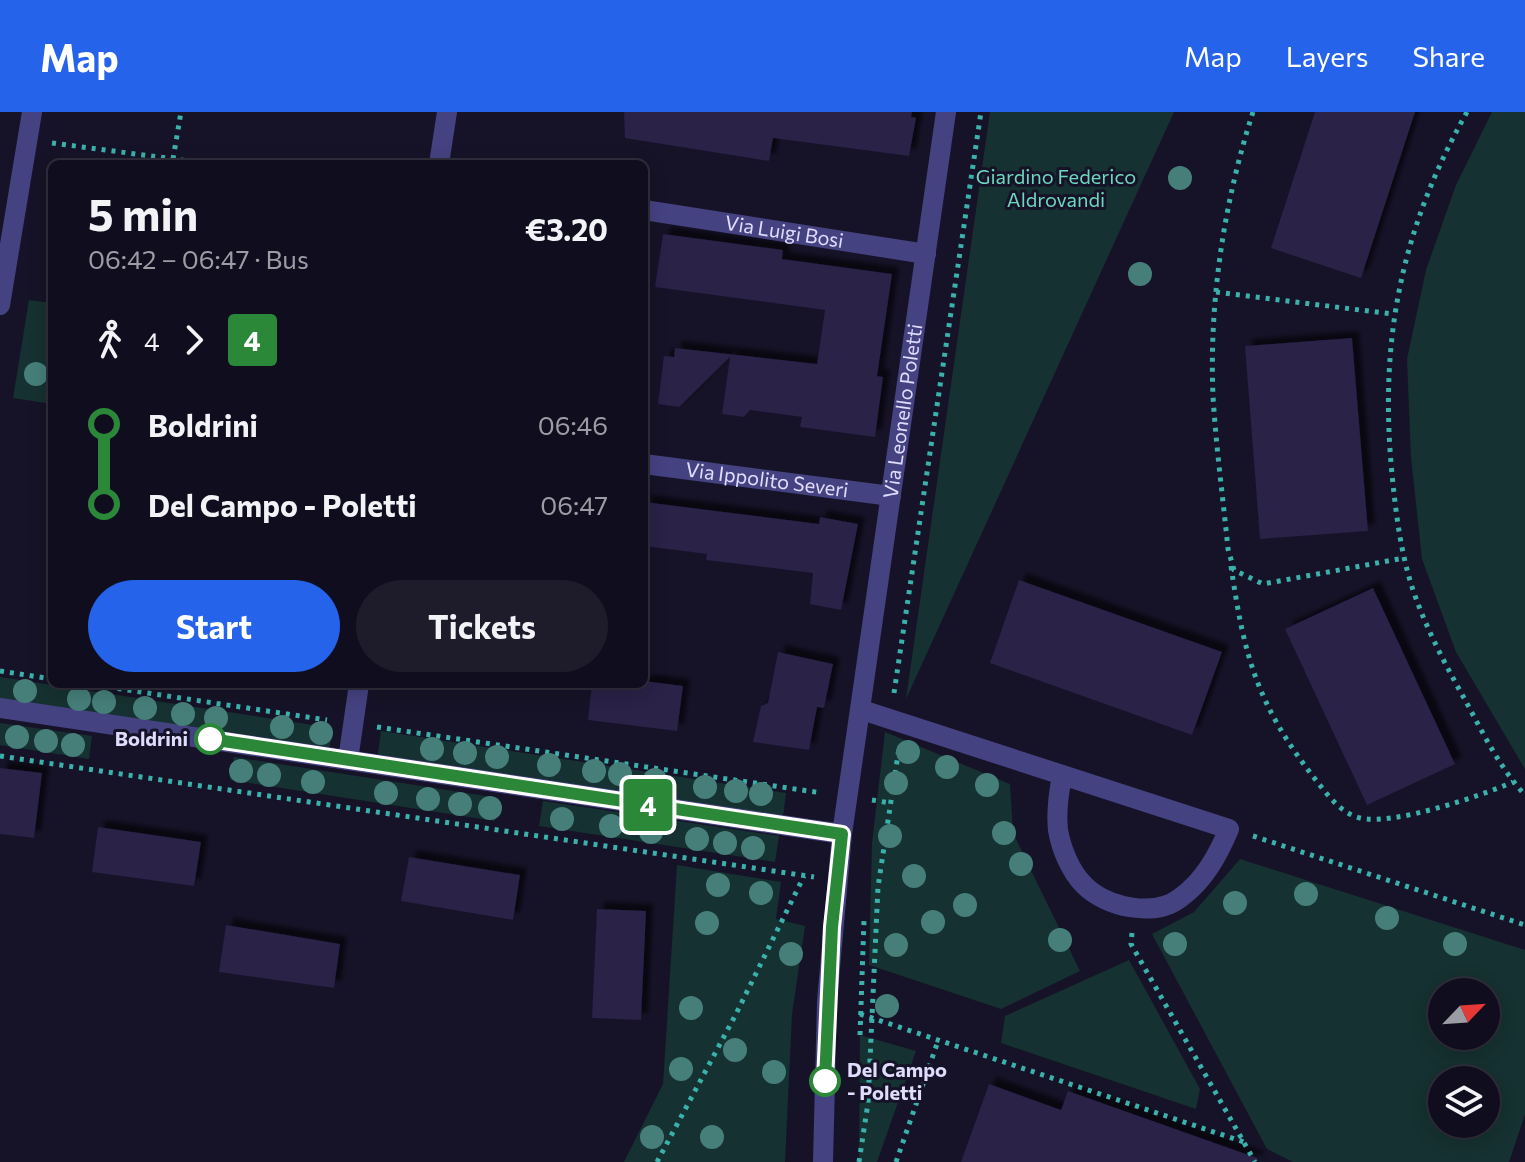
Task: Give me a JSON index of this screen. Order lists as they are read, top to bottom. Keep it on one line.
{"streets":{"street":["Via Luigi Bosi","Via Leonello Poletti","Via Ippolito Severi"]},"crossings":[["Via Luigi Bosi","Via Leonello Poletti"],["Via Leonello Poletti","Via Ippolito Severi"]],"parks":["Giardino Federico Aldrovandi"],"places":["Boldrini","Del Campo - Poletti"],"lines":["bus line 4"],"north":"top right","page":{"header":"Map","nav":["Map","Layers","Share"],"on_map":"4","heading":["5 min","06:42 – 06:47 · Bus","€3.20"],"legs":["4","4"],"list":[{"name":"Boldrini","value":"06:46"},{"name":"Del Campo - Poletti","value":"06:47"}],"buttons":["Start","Tickets"]}}
